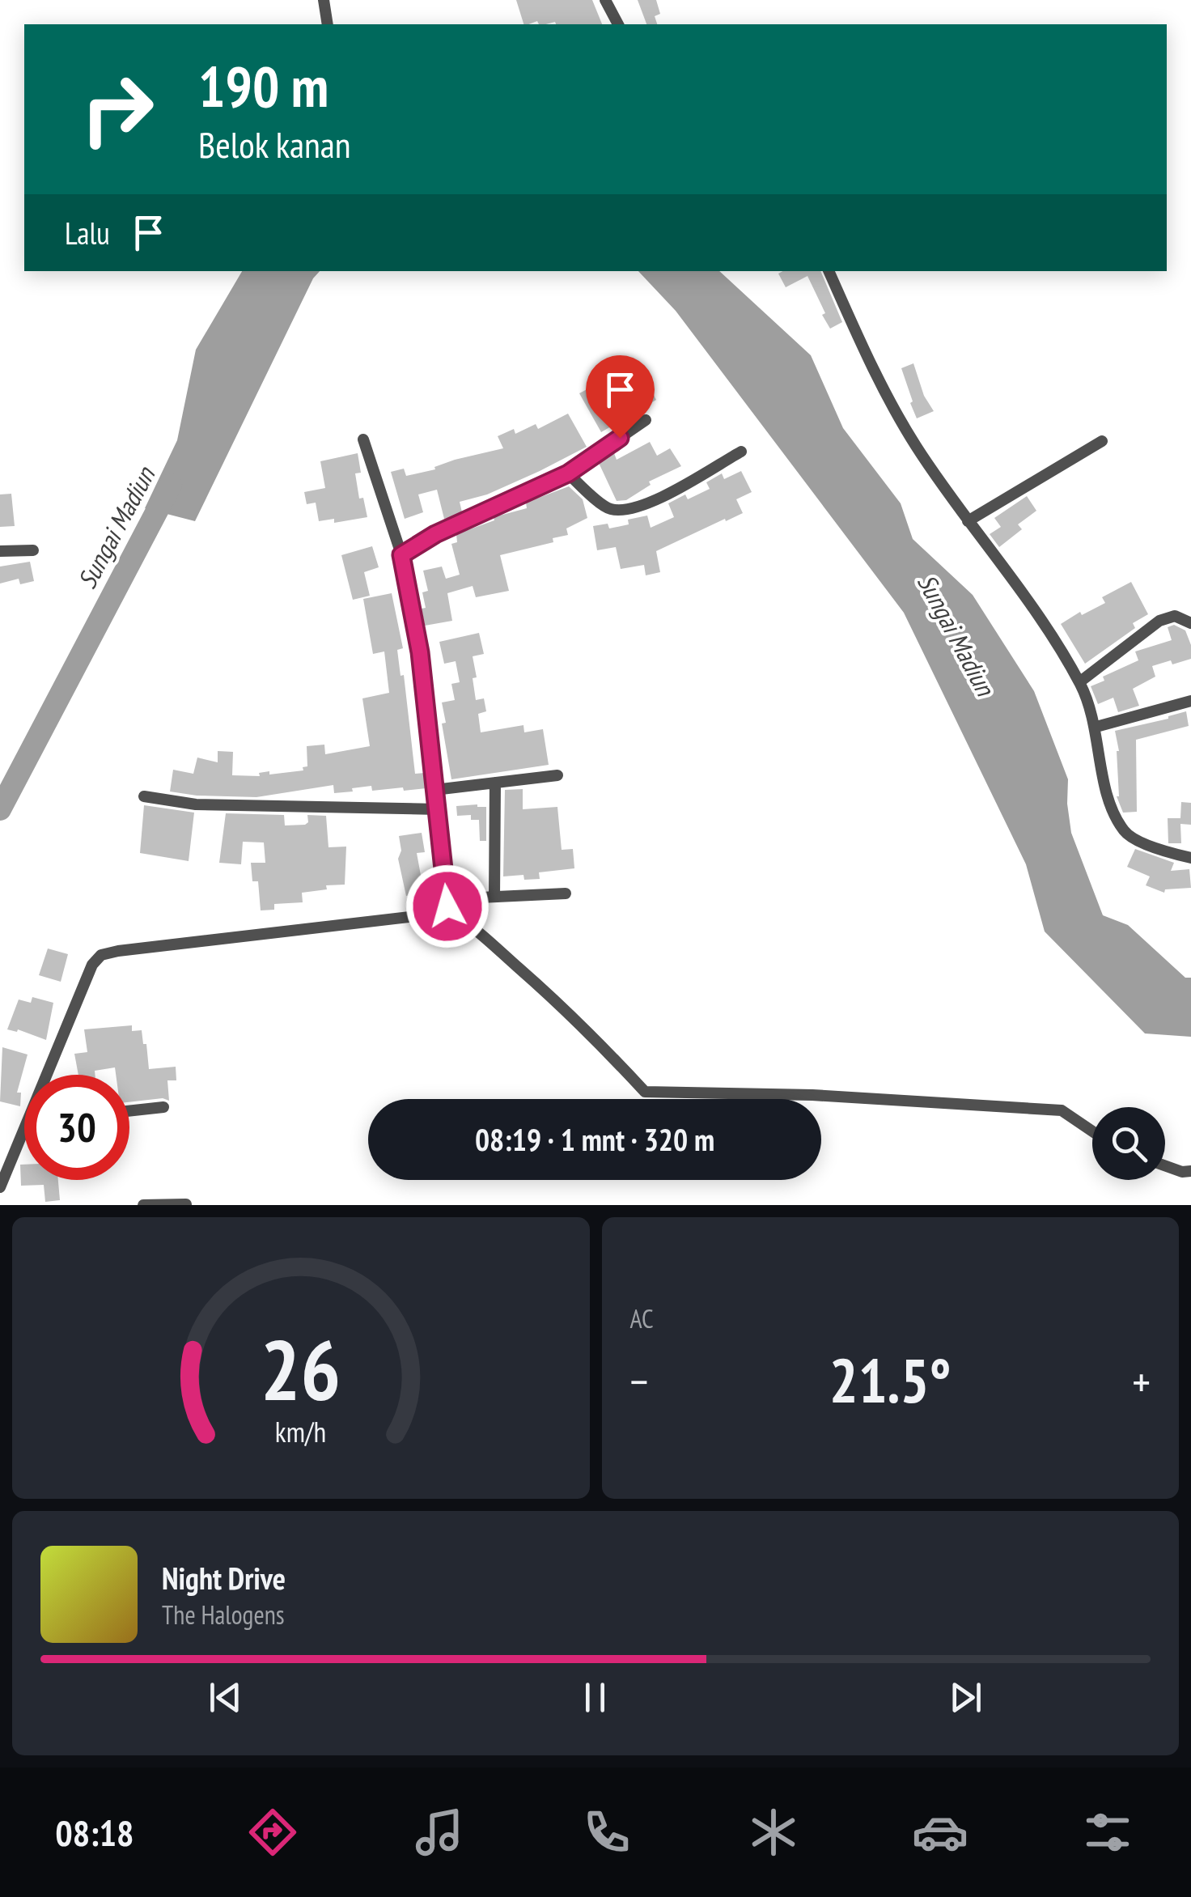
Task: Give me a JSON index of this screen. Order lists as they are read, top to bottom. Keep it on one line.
{"water":["Sungai Madiun"],"page":{"turn":["190 m","Belok kanan"],"then":"Lalu","limit":"30","trip":"08:19 · 1 mnt · 320 m","tile":"AC","heat":["−","21.5°","+"],"song":["Night Drive","The Halogens"],"tabs":"08:18","gauge":["26","km/h"]}}
